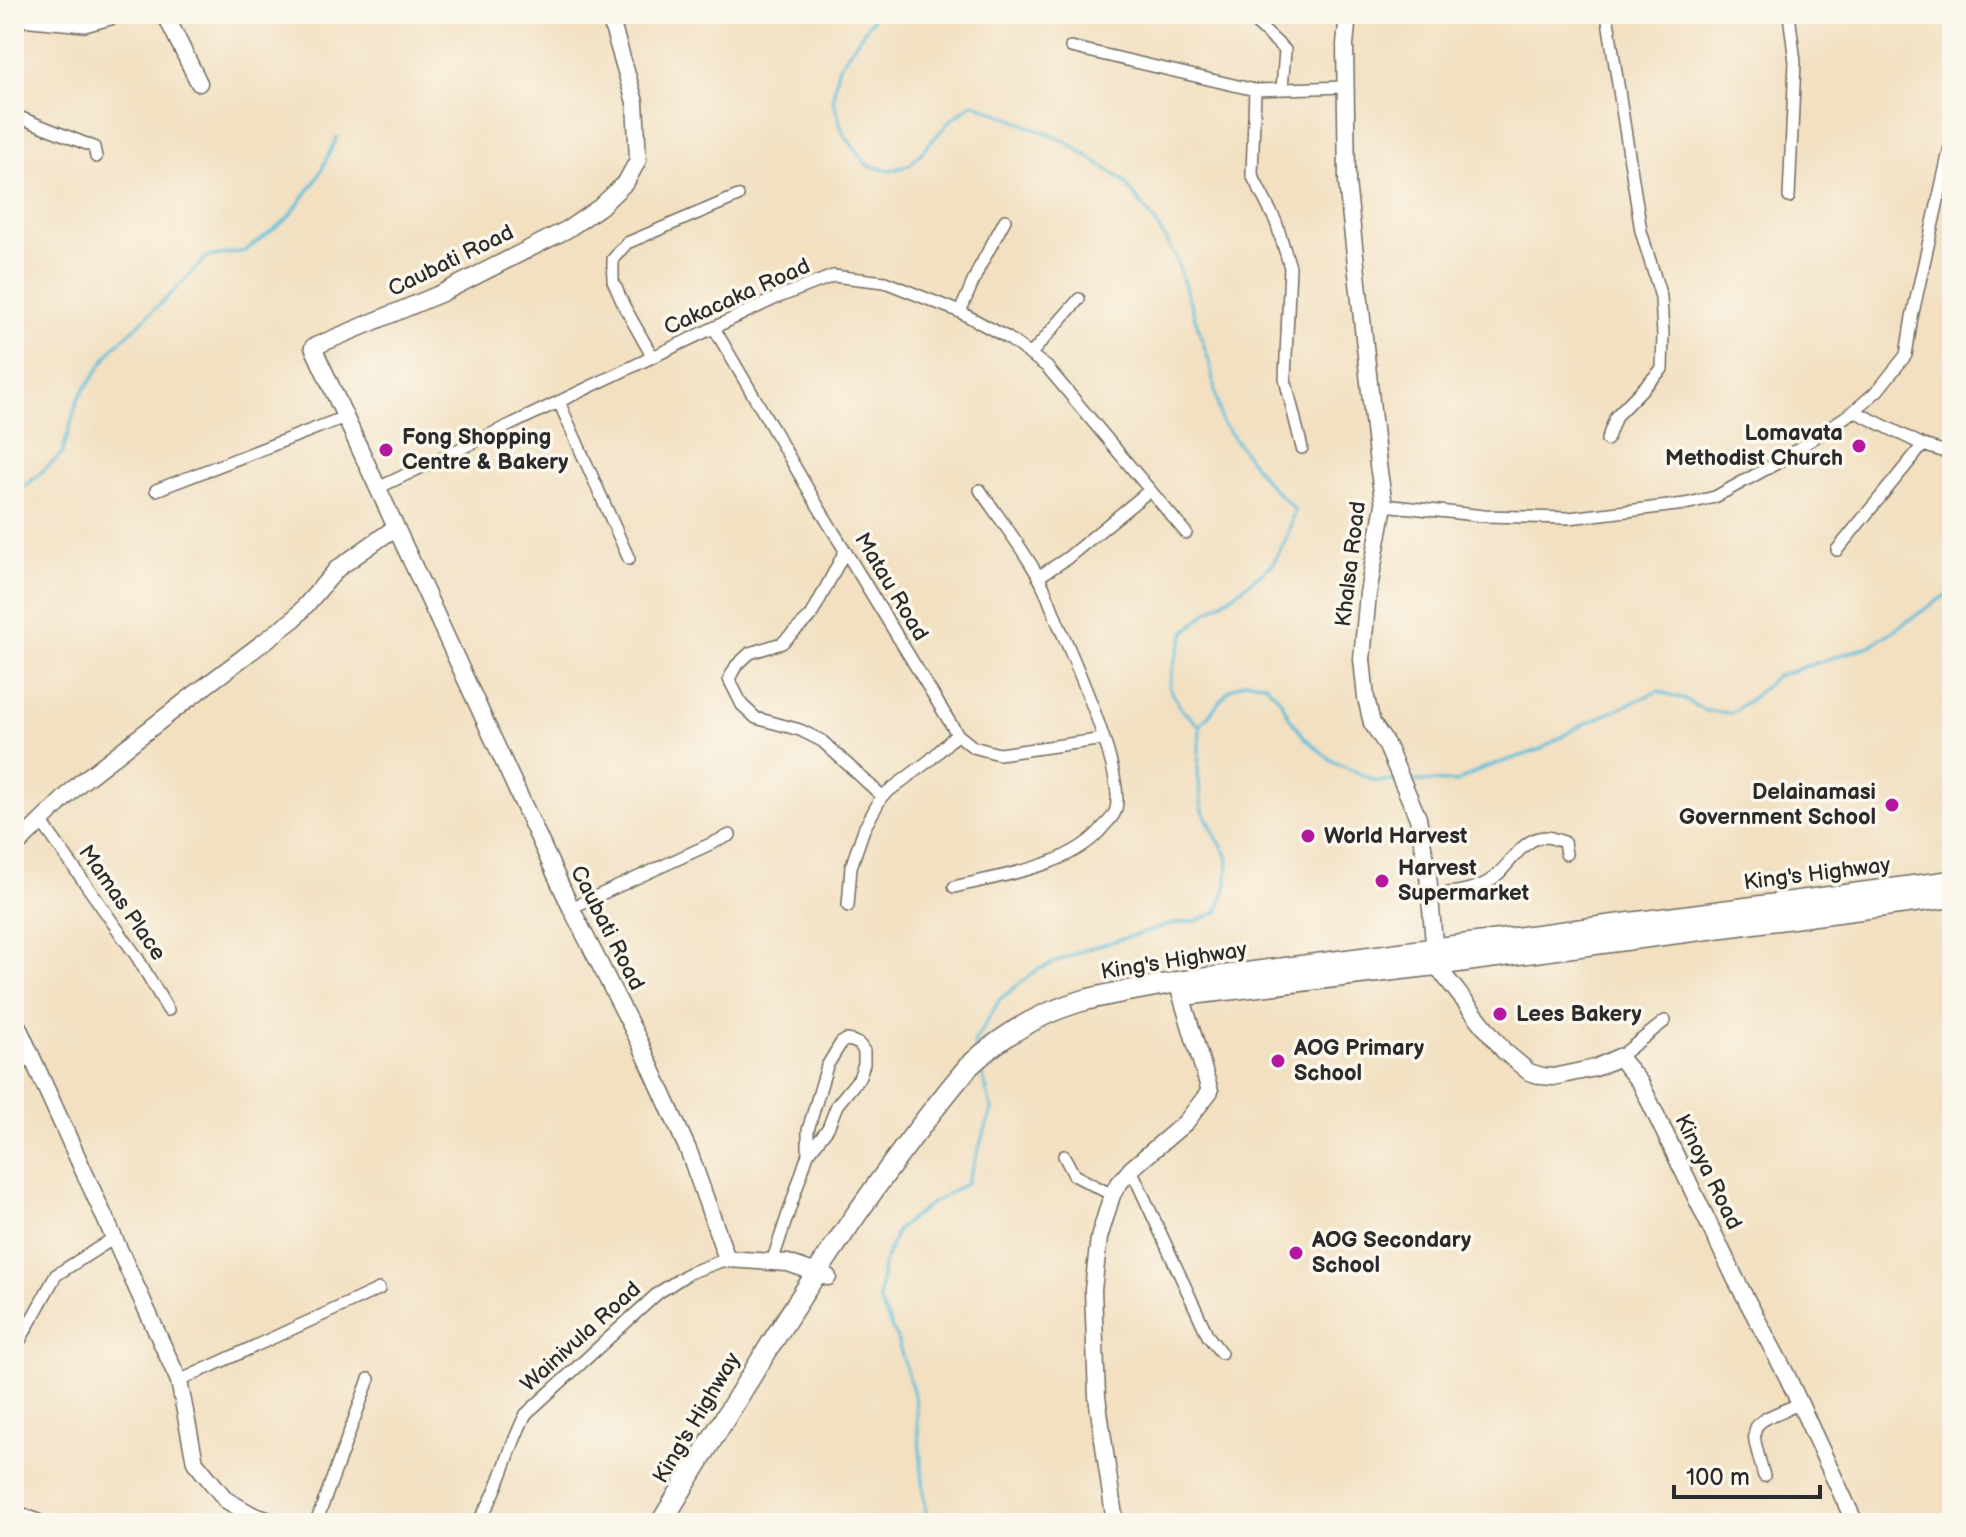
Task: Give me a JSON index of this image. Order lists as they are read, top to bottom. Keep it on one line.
{"streets":{"highway":["King's Highway"],"street":["Caubati Road","Cakacaka Road","Khalsa Road","Matau Road","Mamas Place","Kinoya Road","Wainivula Road"]},"crossings":[["Caubati Road","Cakacaka Road"],["Caubati Road","Wainivula Road"],["Cakacaka Road","Matau Road"],["Khalsa Road","King's Highway"]],"places":["Lomavata Methodist Church","Fong Shopping Centre & Bakery","Delainamasi Government School","World Harvest","Harvest Supermarket","Lees Bakery","AOG Primary School","AOG Secondary School"],"scale_bar":"100 m"}
